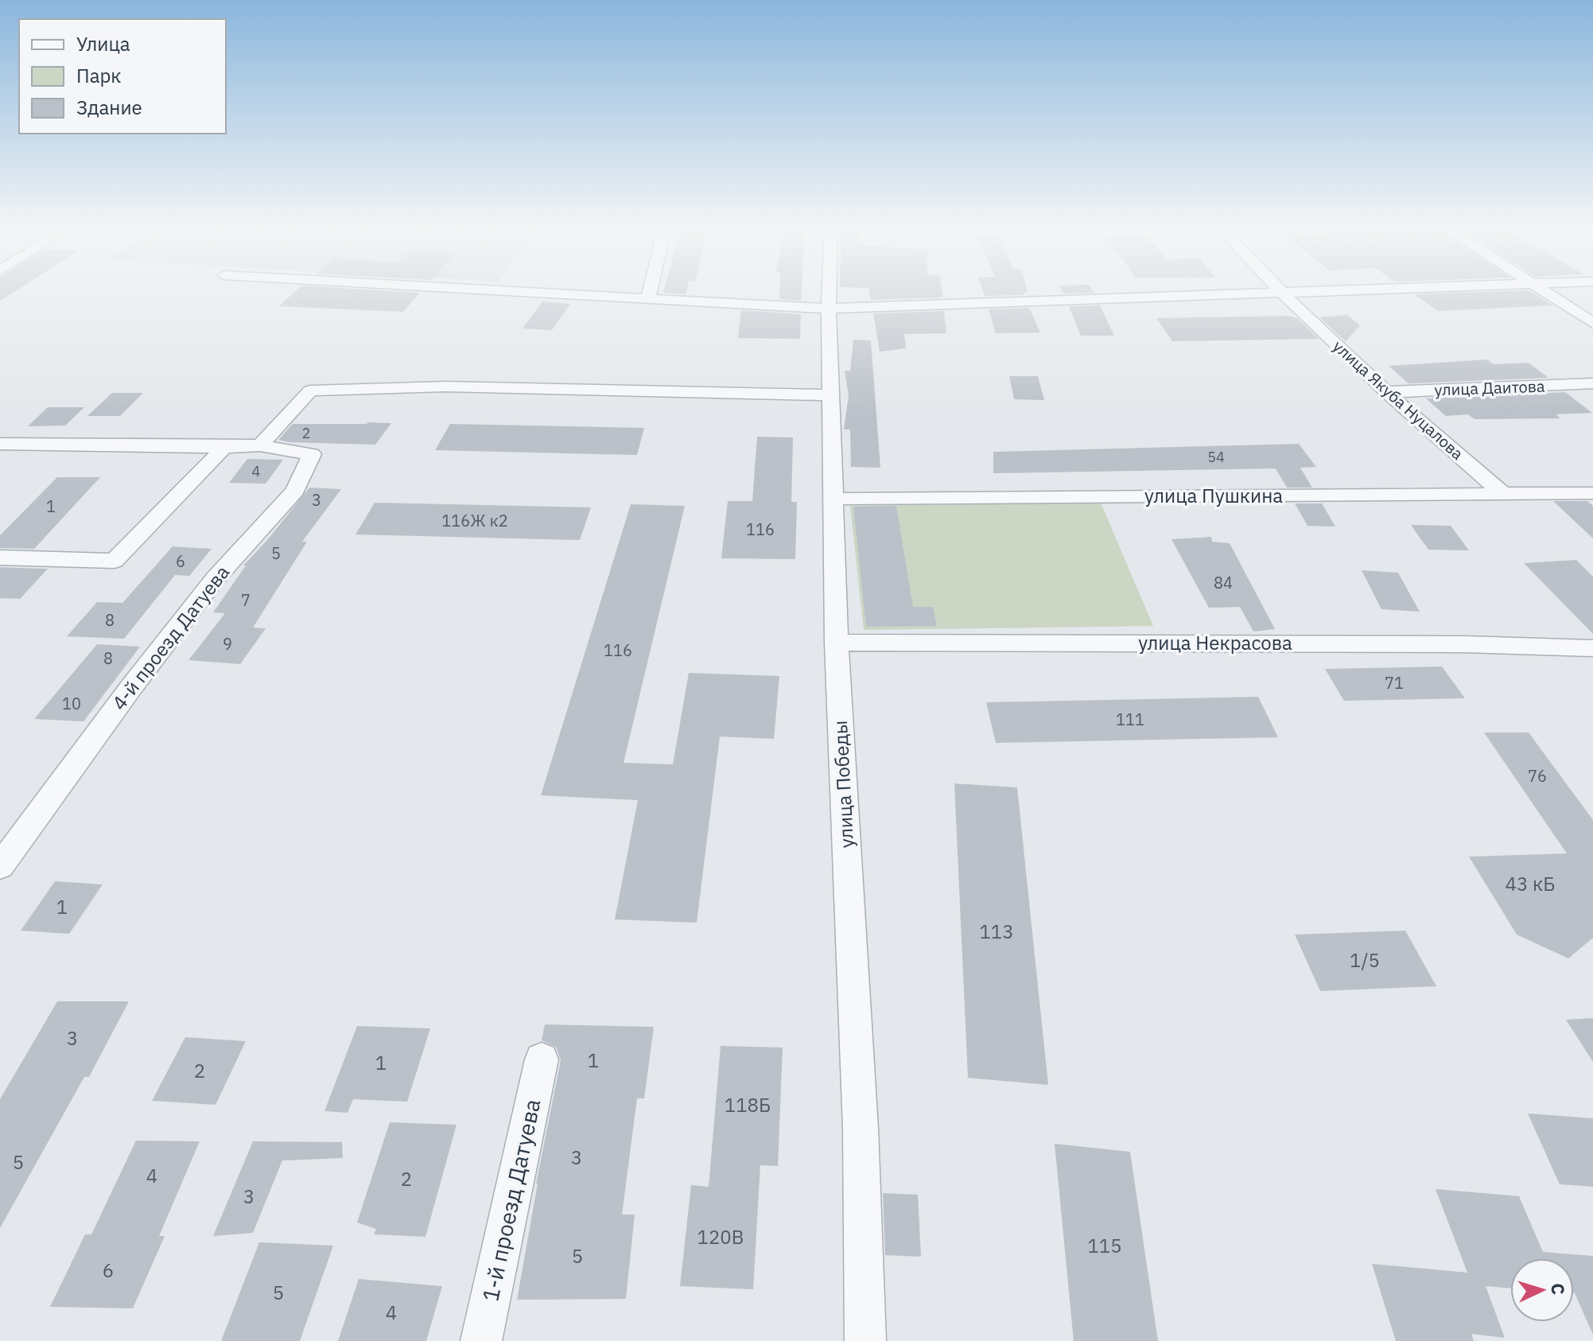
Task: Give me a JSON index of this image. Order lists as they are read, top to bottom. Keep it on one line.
{"streets":{"street":["улица Даитова","улица Якуба Нуцалова","улица Пушкина","4-й проезд Датуева","улица Некрасова","улица Победы","1-й проезд Датуева"]},"crossings":[["улица Даитова","улица Якуба Нуцалова"],["улица Якуба Нуцалова","улица Пушкина"],["улица Пушкина","улица Победы"],["улица Некрасова","улица Победы"]],"house_numbers":["2","54","4","3","1","116Ж к2","116","5","6","84","7","8","9","116","8","71","10","111","76","43 кБ","1","113","1/5","3","1","1","2","118Б","3","5","4","2","3","120В","115","5","6","5","4"],"legend":["Улица","Парк","Здание"],"north":"right"}
